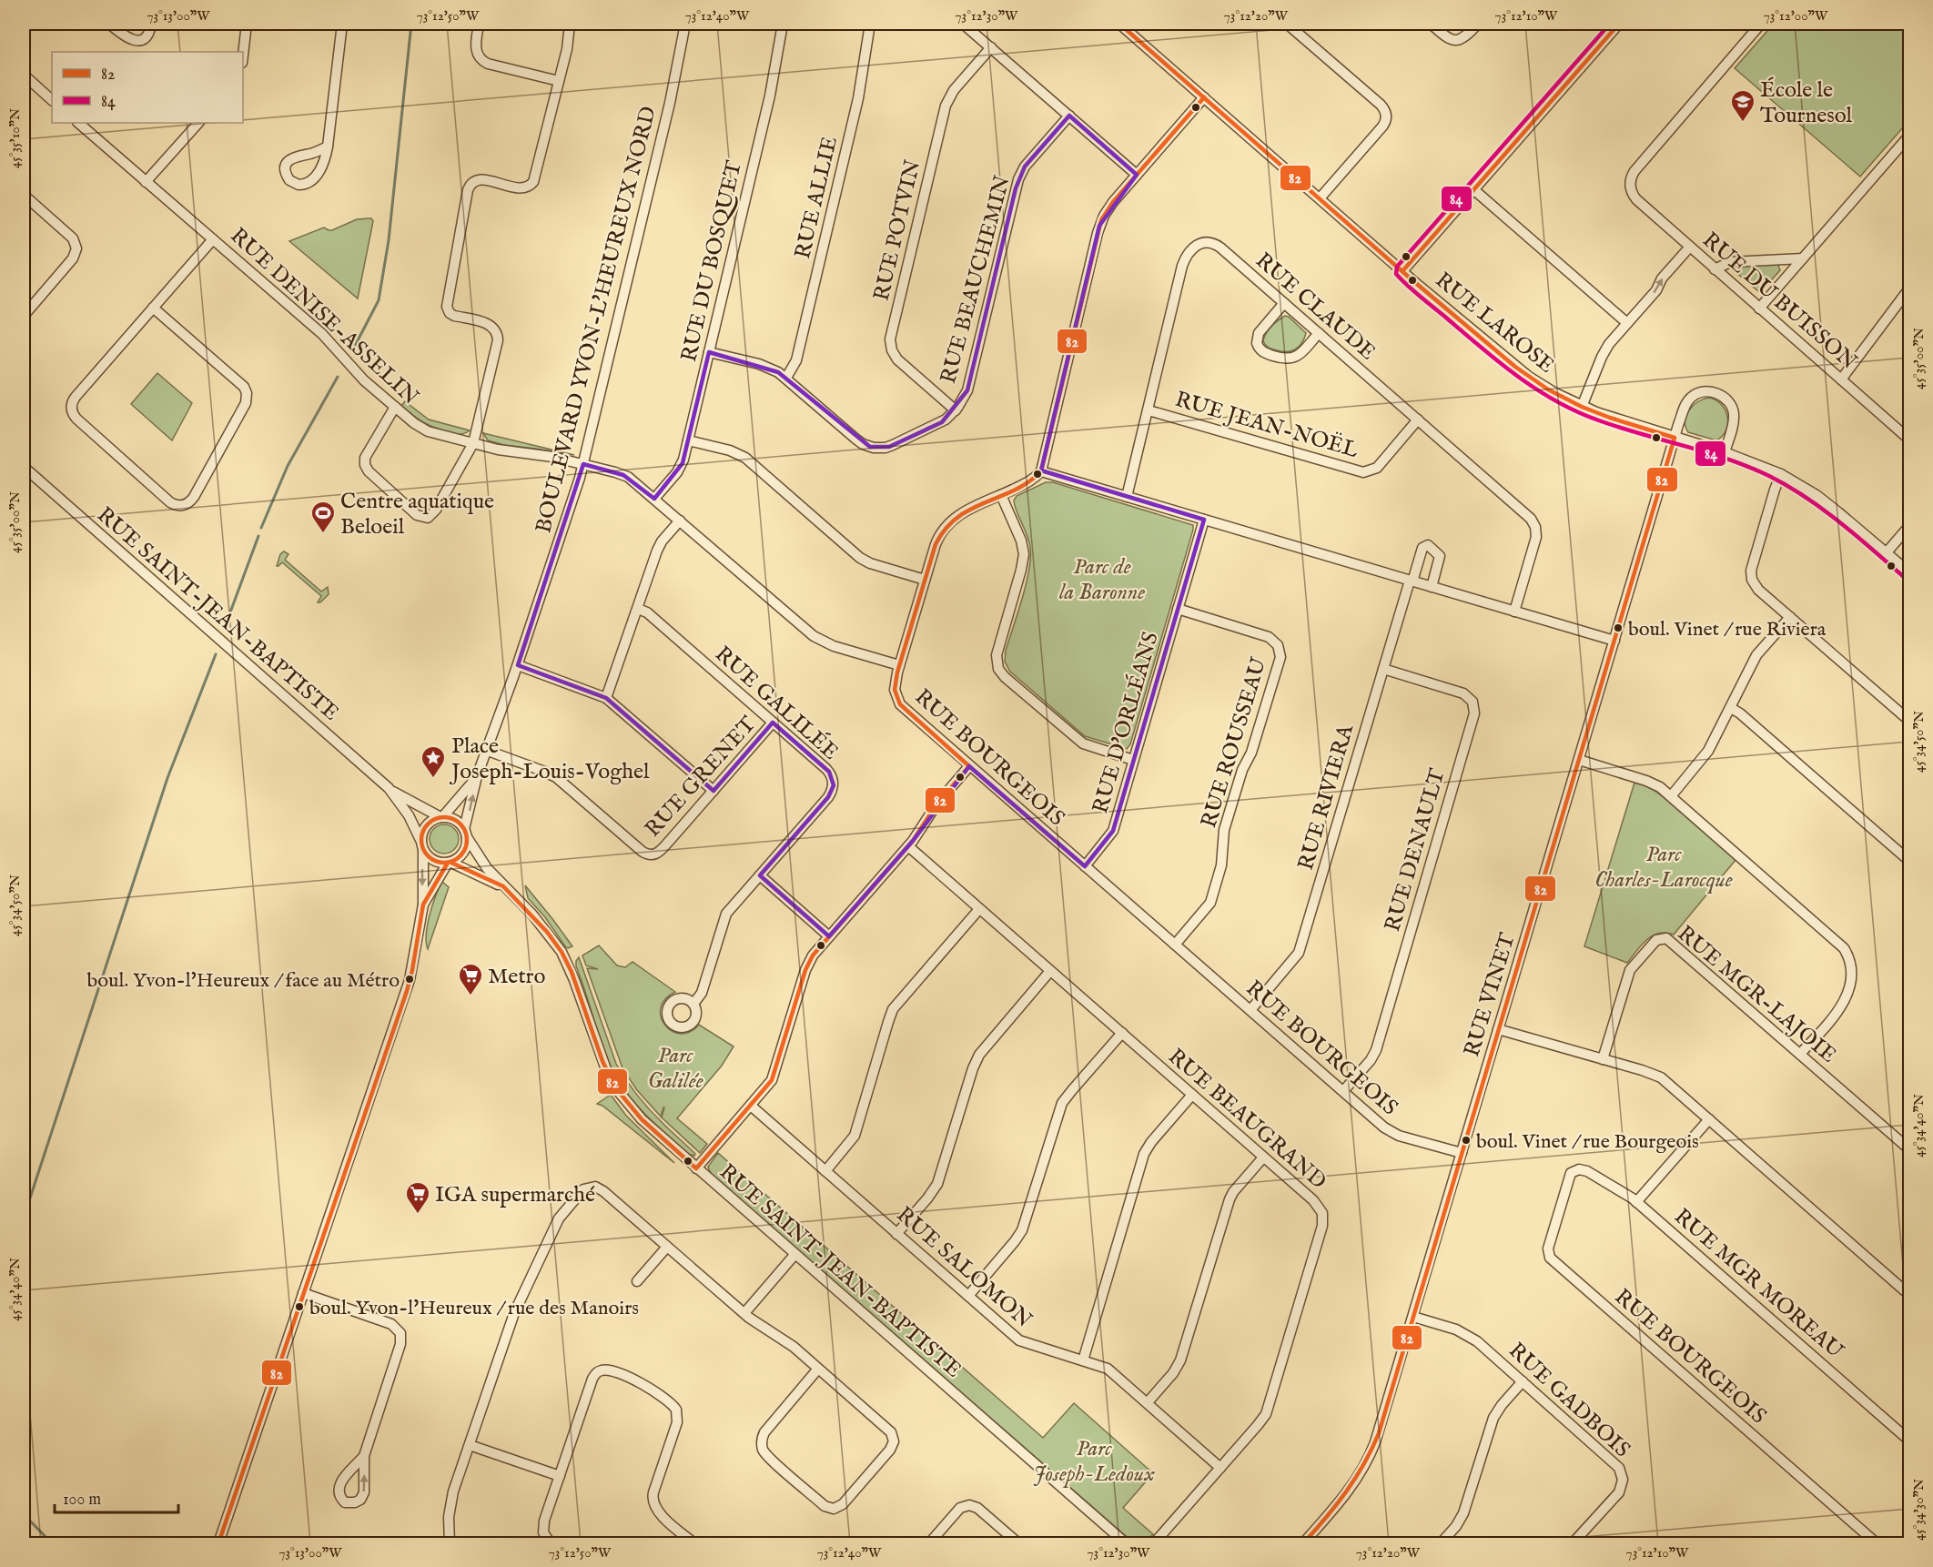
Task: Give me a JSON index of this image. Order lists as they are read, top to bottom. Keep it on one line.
{"streets":{"street":["RUE ALLIE","RUE POTVIN","RUE DU BOSQUET","RUE BEAUCHEMIN","RUE DU BUISSON","RUE CLAUDE","RUE DENISE-ASSELIN","BOULEVARD YVON-L'HEUREUX NORD","RUE LAROSE","RUE JEAN-NOËL","RUE SAINT-JEAN-BAPTISTE","RUE GALILÉE","RUE D'ORLÉANS","RUE ROUSSEAU","RUE BOURGEOIS","RUE GRENET","RUE RIVIERA","RUE DENAULT","RUE MGR-LAJOIE","RUE VINET","RUE BEAUGRAND","RUE SALOMON","RUE MGR MOREAU","RUE GADBOIS"]},"crossings":[["RUE ALLIE","RUE BEAUCHEMIN"],["RUE POTVIN","RUE BEAUCHEMIN"],["RUE DU BOSQUET","RUE BEAUCHEMIN"],["RUE DU BOSQUET","RUE DENISE-ASSELIN"],["RUE CLAUDE","RUE JEAN-NOËL"],["RUE DENISE-ASSELIN","BOULEVARD YVON-L'HEUREUX NORD"],["RUE DENISE-ASSELIN","RUE BOURGEOIS"],["BOULEVARD YVON-L'HEUREUX NORD","RUE SAINT-JEAN-BAPTISTE"],["BOULEVARD YVON-L'HEUREUX NORD","RUE GRENET"],["RUE LAROSE","RUE VINET"],["RUE GALILÉE","RUE GRENET"],["RUE D'ORLÉANS","RUE ROUSSEAU"],["RUE D'ORLÉANS","RUE BOURGEOIS"],["RUE ROUSSEAU","RUE BOURGEOIS"],["RUE BOURGEOIS","RUE RIVIERA"],["RUE BOURGEOIS","RUE DENAULT"],["RUE BOURGEOIS","RUE VINET"],["RUE BOURGEOIS","RUE MGR MOREAU"],["RUE RIVIERA","RUE DENAULT"],["RUE VINET","RUE GADBOIS"],["RUE BEAUGRAND","RUE SALOMON"]],"parks":["Parc de la Baronne","Parc Charles-Larocque","Parc Galilée","Parc Joseph-Ledoux"],"places":{"school or university":["École le Tournesol"],"sports":["Centre aquatique Beloeil"],"other":["boul. Vinet / rue Riviera","boul. Yvon-l'Heureux / face au Métro","boul. Vinet / rue Bourgeois","boul. Yvon-l'Heureux / rue des Manoirs"],"place":["Place Joseph-Louis-Voghel"],"supermarket":["Metro","IGA supermarché"]},"lines":["transit line 82","transit line 84"],"legend":["82","84"],"scale_bar":"100 m","coordinates":["73°13'00\"W","73°12'50\"W","73°12'40\"W","73°12'30\"W","73°12'20\"W","73°12'10\"W","73°12'00\"W","45°35'10\"N","45°35'00\"N","45°34'50\"N","45°34'40\"N","45°34'30\"N"]}
